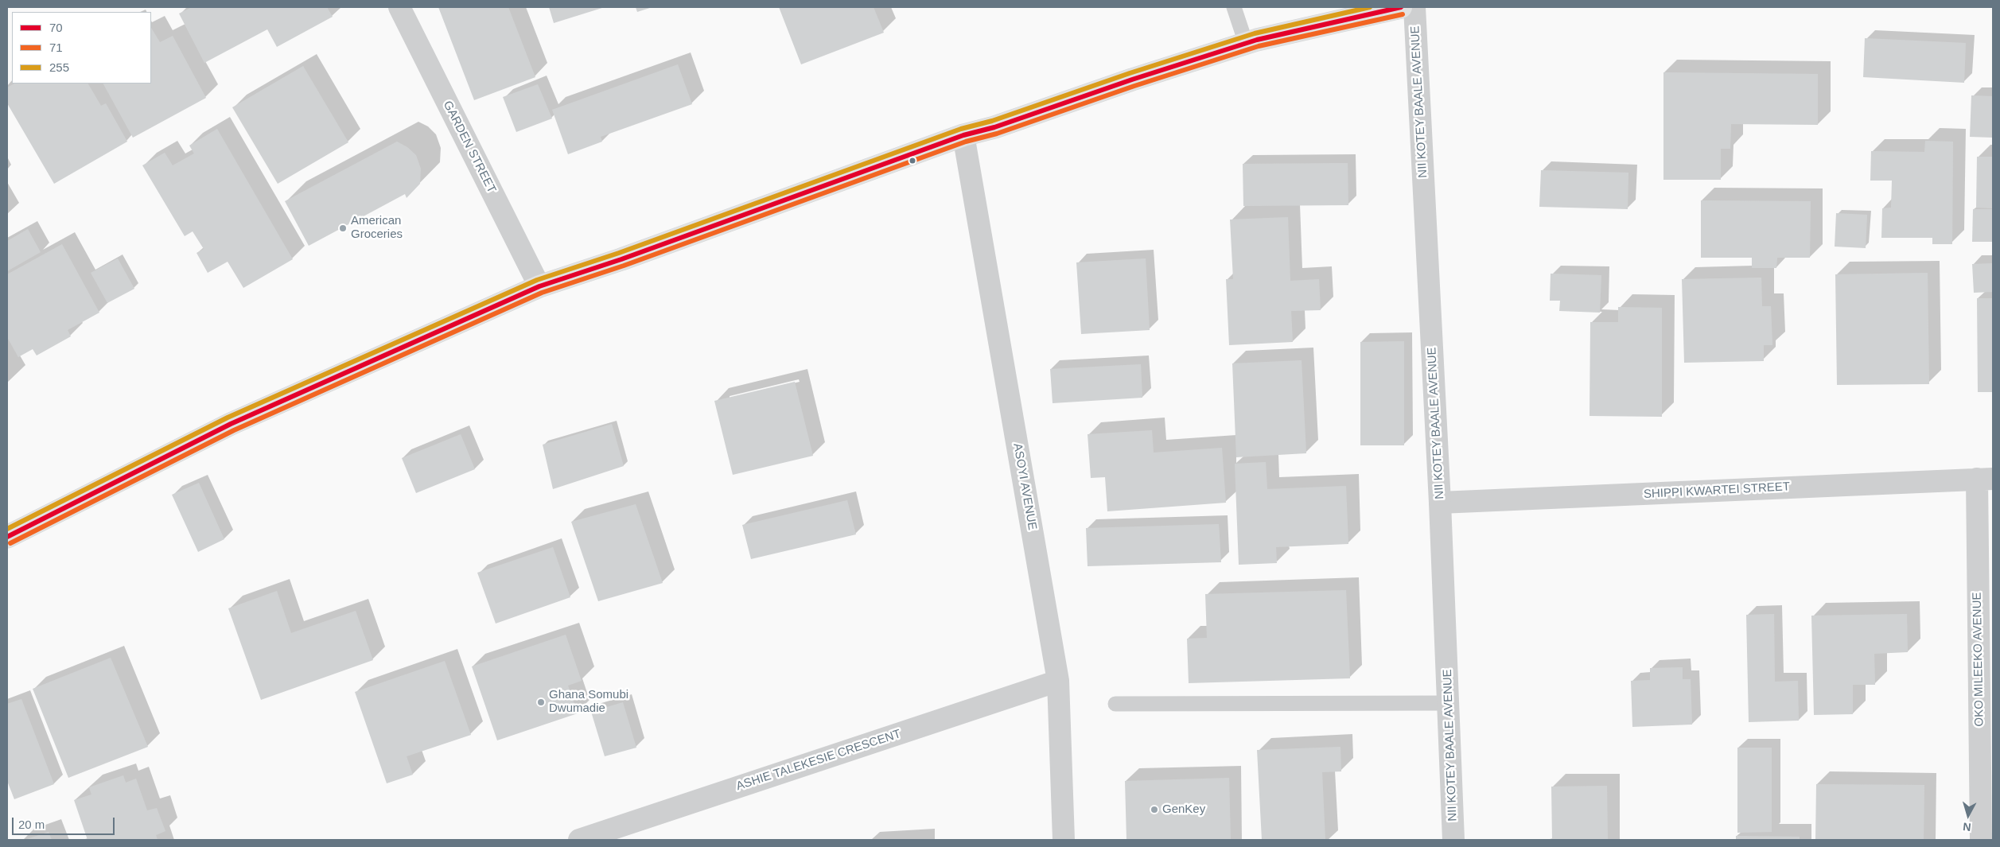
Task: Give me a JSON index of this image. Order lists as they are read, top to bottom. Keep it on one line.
{"streets":{"street":["NII KOTEY BAALE AVENUE","GARDEN STREET","ASOYI AVENUE","SHIPPI KWARTEI STREET","OKO MILEEKO AVENUE","ASHIE TALEKESIE CRESCENT"]},"crossings":[["NII KOTEY BAALE AVENUE","SHIPPI KWARTEI STREET"],["ASOYI AVENUE","ASHIE TALEKESIE CRESCENT"],["SHIPPI KWARTEI STREET","OKO MILEEKO AVENUE"]],"places":["American Groceries","Ghana Somubi Dwumadie","GenKey"],"lines":["transit line 70","transit line 255","transit line 71"],"legend":["70","71","255"],"scale_bar":"20 m","north":"bottom"}
